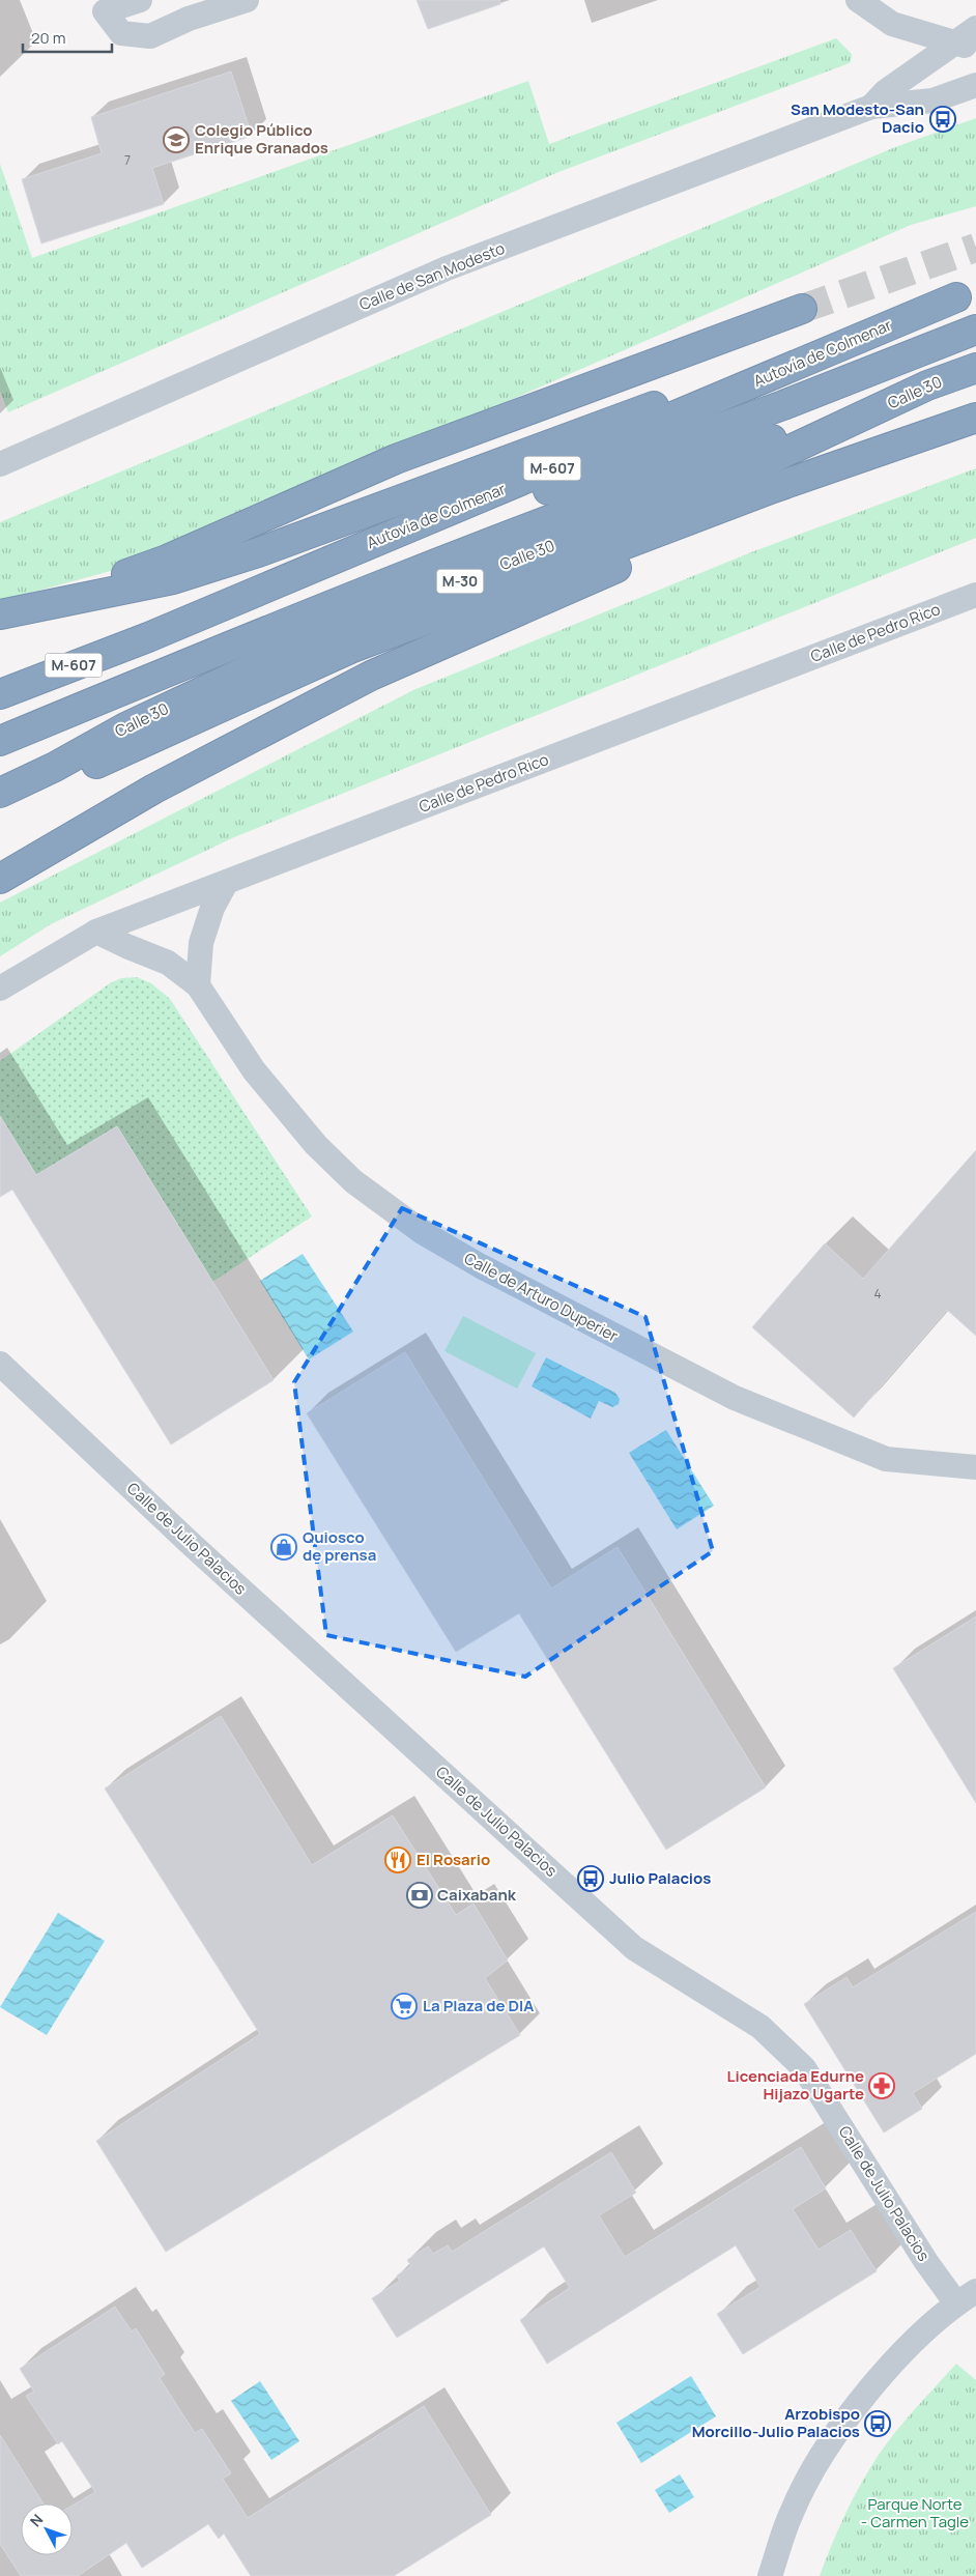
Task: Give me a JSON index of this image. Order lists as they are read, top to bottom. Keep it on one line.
{"streets":{"highway":["Autovía de Colmenar","Calle 30","M-607","M-30"],"street":["Calle de San Modesto","Calle de Pedro Rico","Calle de Arturo Duperier","Calle de Julio Palacios"]},"crossings":[["Calle 30","M-607"],["Calle de Pedro Rico","Calle de Arturo Duperier"]],"parks":["Parque Norte - Carmen Tagle"],"places":{"bus stop":["San Modesto-San Dacio","Julio Palacios","Arzobispo Morcillo-Julio Palacios"],"school or university":["Colegio Público Enrique Granados"],"shop":["Quiosco de prensa"],"restaurant":["El Rosario"],"bank":["Caixabank"],"supermarket":["La Plaza de DIA"],"pharmacy":["Licenciada Edurne Hijazo Ugarte"]},"house_numbers":["7","4"],"scale_bar":"20 m","north":"top left"}
